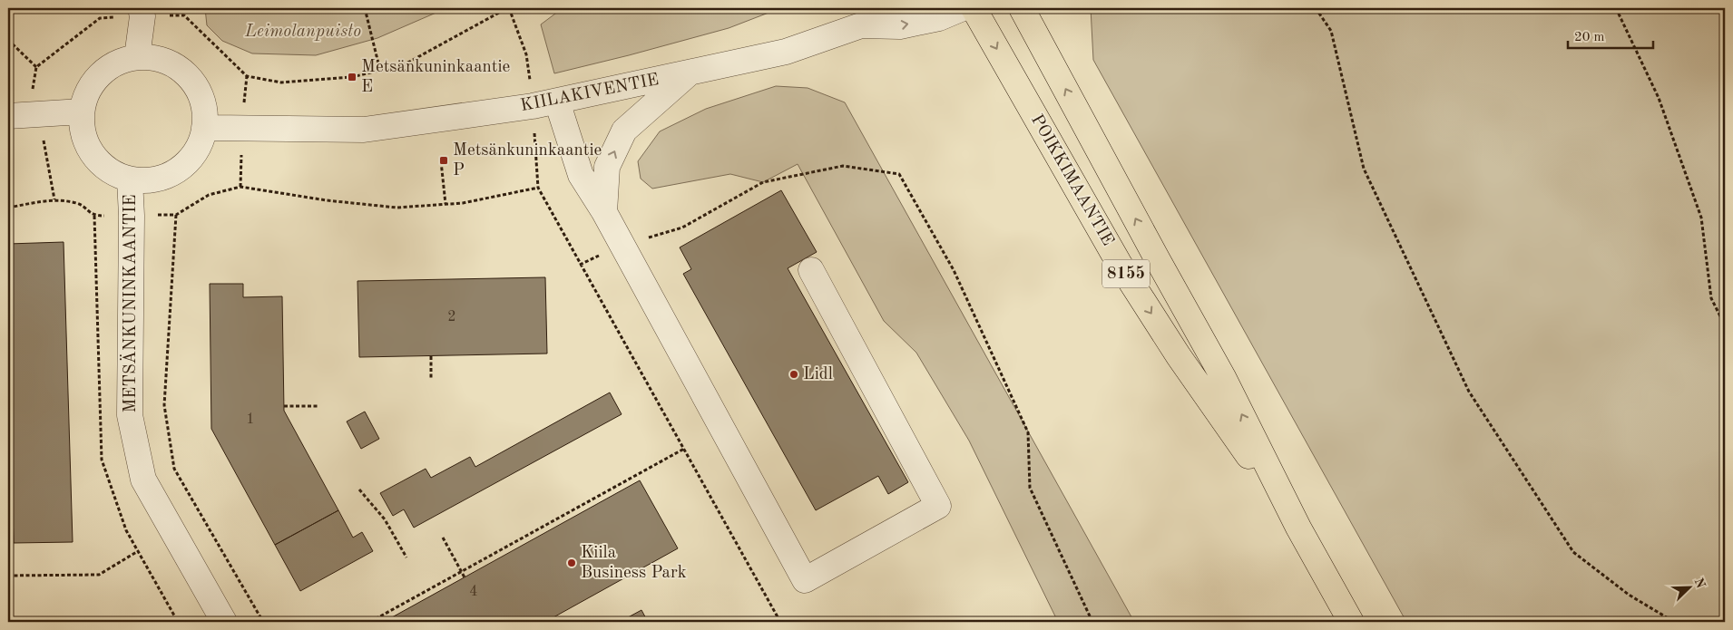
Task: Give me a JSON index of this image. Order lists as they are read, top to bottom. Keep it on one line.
{"streets":{"main road":["POIKKIMAANTIE","8155"],"street":["KIILAKIVENTIE","METSÄNKUNINKAANTIE"]},"crossings":[["KIILAKIVENTIE","METSÄNKUNINKAANTIE"]],"parks":["Leimolanpuisto"],"places":{"transit":["Metsänkuninkaantie E","Metsänkuninkaantie P"],"other":["Lidl","Kiila Business Park"]},"house_numbers":["2","1","4"],"scale_bar":"20 m","north":"top right"}
